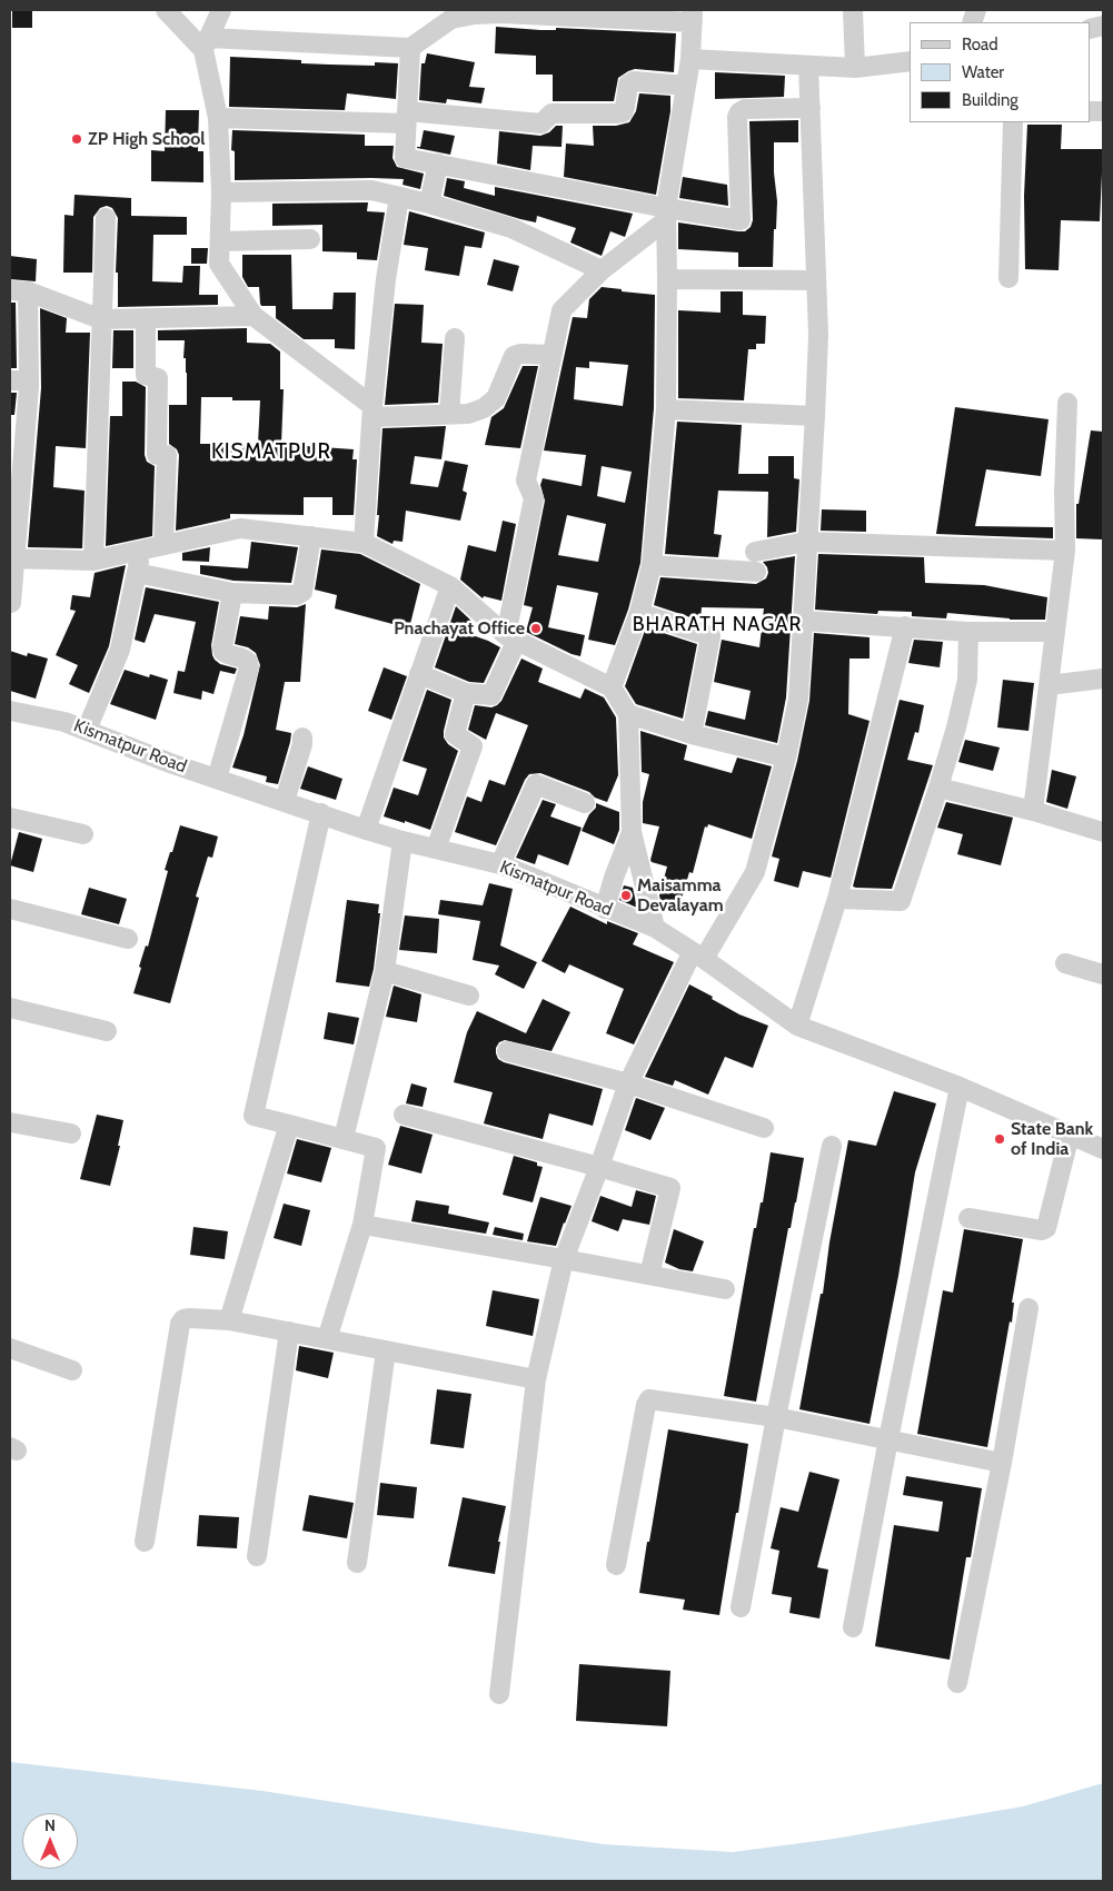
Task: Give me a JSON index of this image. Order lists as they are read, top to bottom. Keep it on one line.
{"streets":{"street":["Kismatpur Road"]},"districts":["KISMATPUR","BHARATH NAGAR"],"places":["ZP High School","Pnachayat Office","Maisamma Devalayam","State Bank of India"],"legend":["Road","Water","Building"],"north":"top"}
